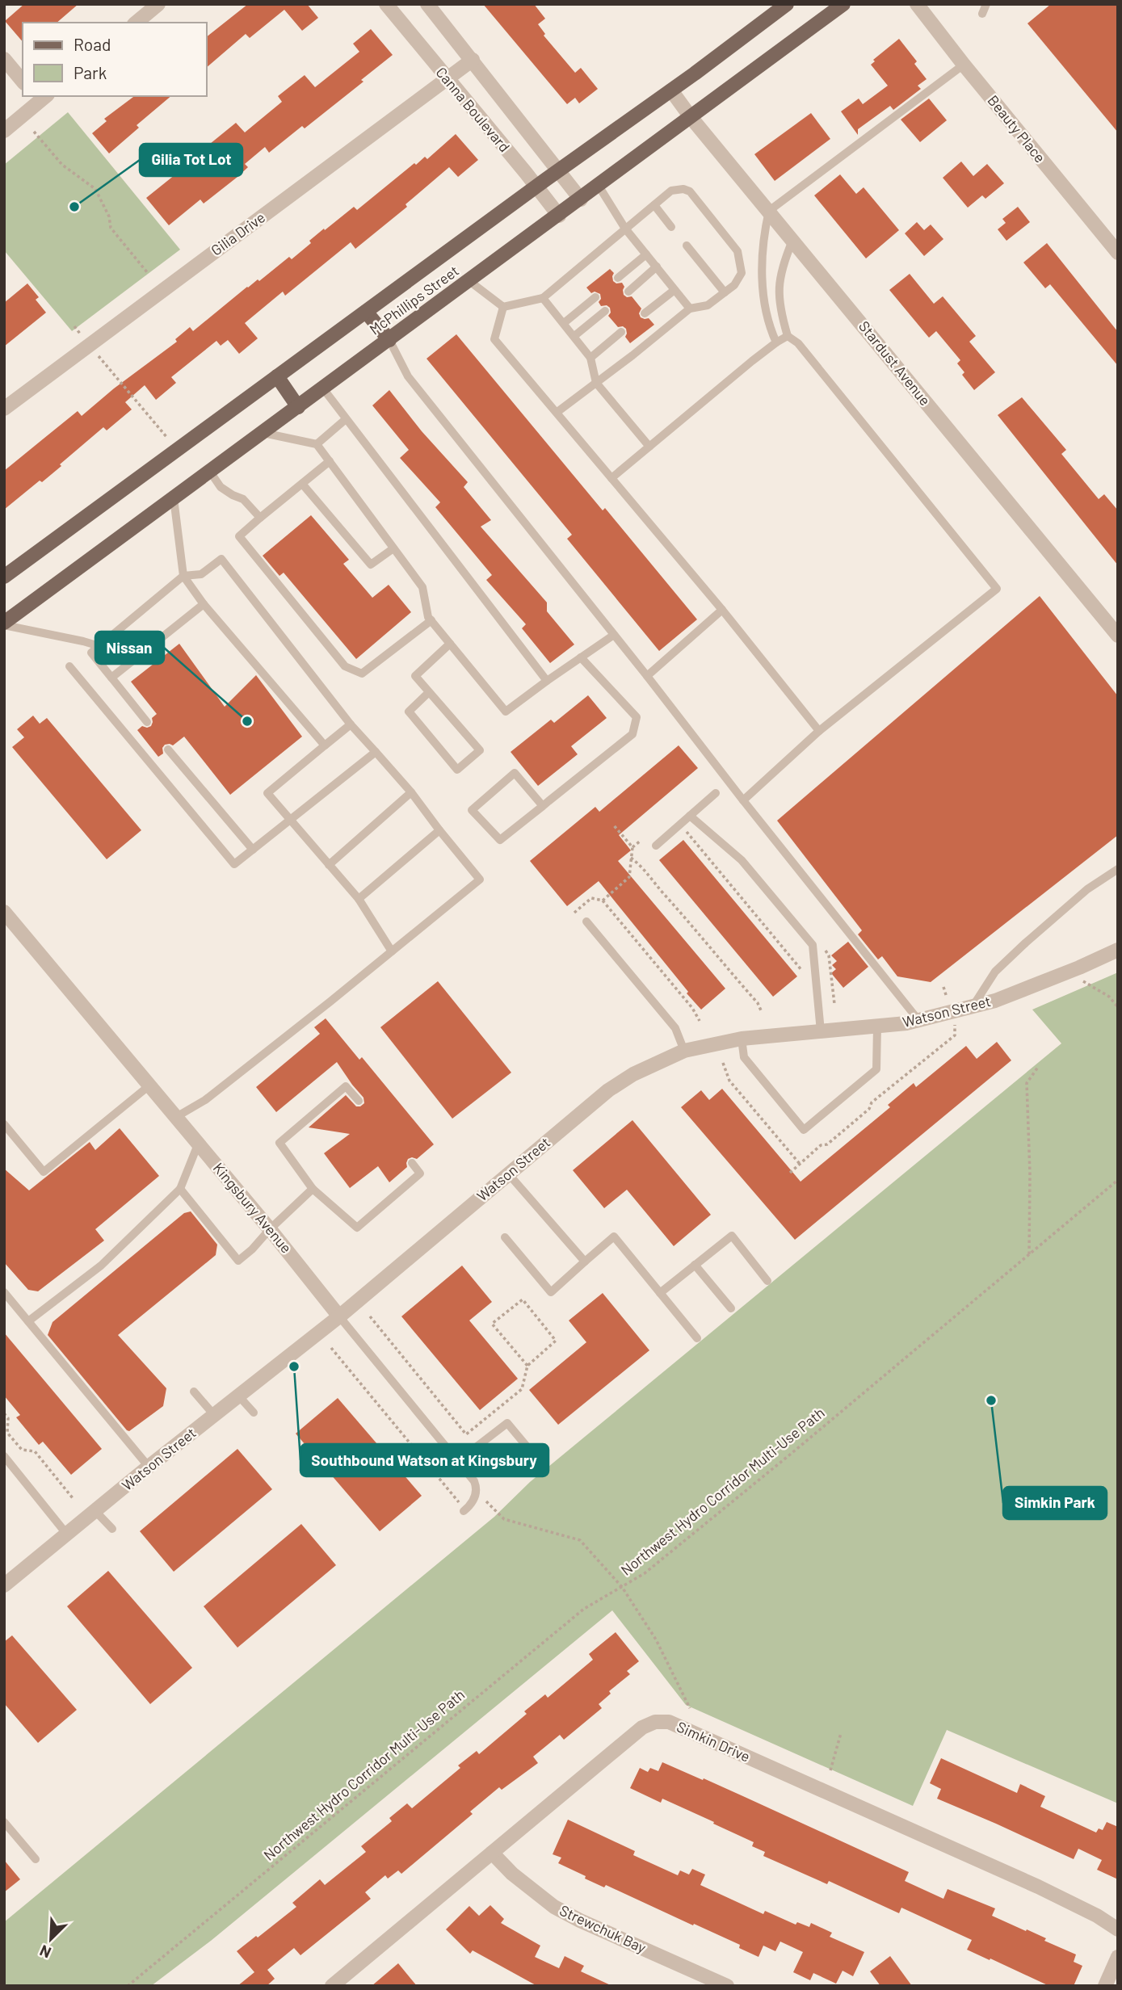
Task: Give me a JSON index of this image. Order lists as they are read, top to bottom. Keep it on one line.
{"streets":{"main road":["McPhillips Street"],"street":["Canna Boulevard","Beauty Place","Gilia Drive","Stardust Avenue","Watson Street","Kingsbury Avenue","Simkin Drive","Strewchuk Bay"],"path":["Northwest Hydro Corridor Multi-Use Path"]},"crossings":[["Canna Boulevard","Gilia Drive"],["Canna Boulevard","McPhillips Street"],["McPhillips Street","Stardust Avenue"],["Watson Street","Kingsbury Avenue"],["Simkin Drive","Strewchuk Bay"]],"places":["Gilia Tot Lot","Nissan","Southbound Watson at Kingsbury","Simkin Park"],"legend":["Road","Park"],"north":"bottom left"}
